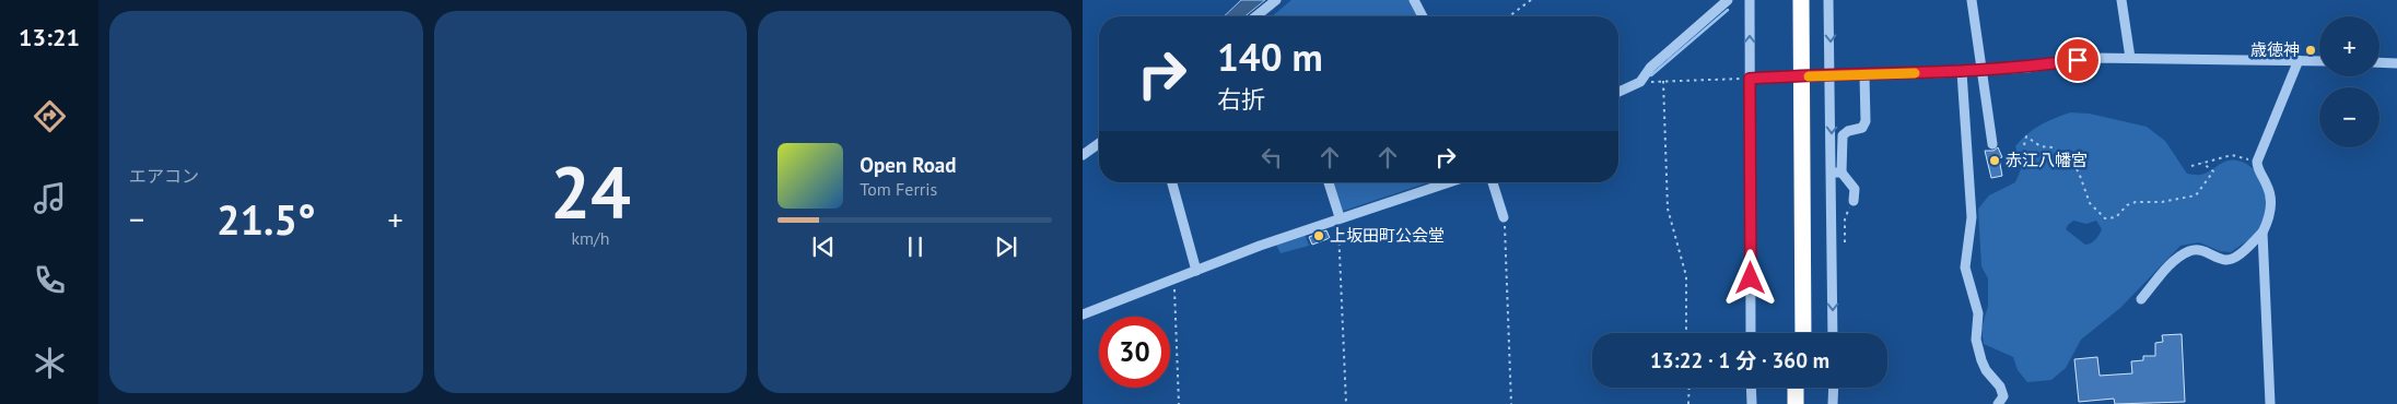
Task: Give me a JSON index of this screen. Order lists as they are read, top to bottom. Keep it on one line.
{"places":["歳徳神","赤江八幡宮","上坂田町公会堂"],"page":{"tabs":"13:21","tile":["エアコン",["24","km/h"]],"map_buttons":["+","−"],"turn":["140 m","右折"],"song":["Open Road","Tom Ferris"],"heat":["−","21.5°","+"],"limit":"30","trip":"13:22 · 1 分 · 360 m"}}
